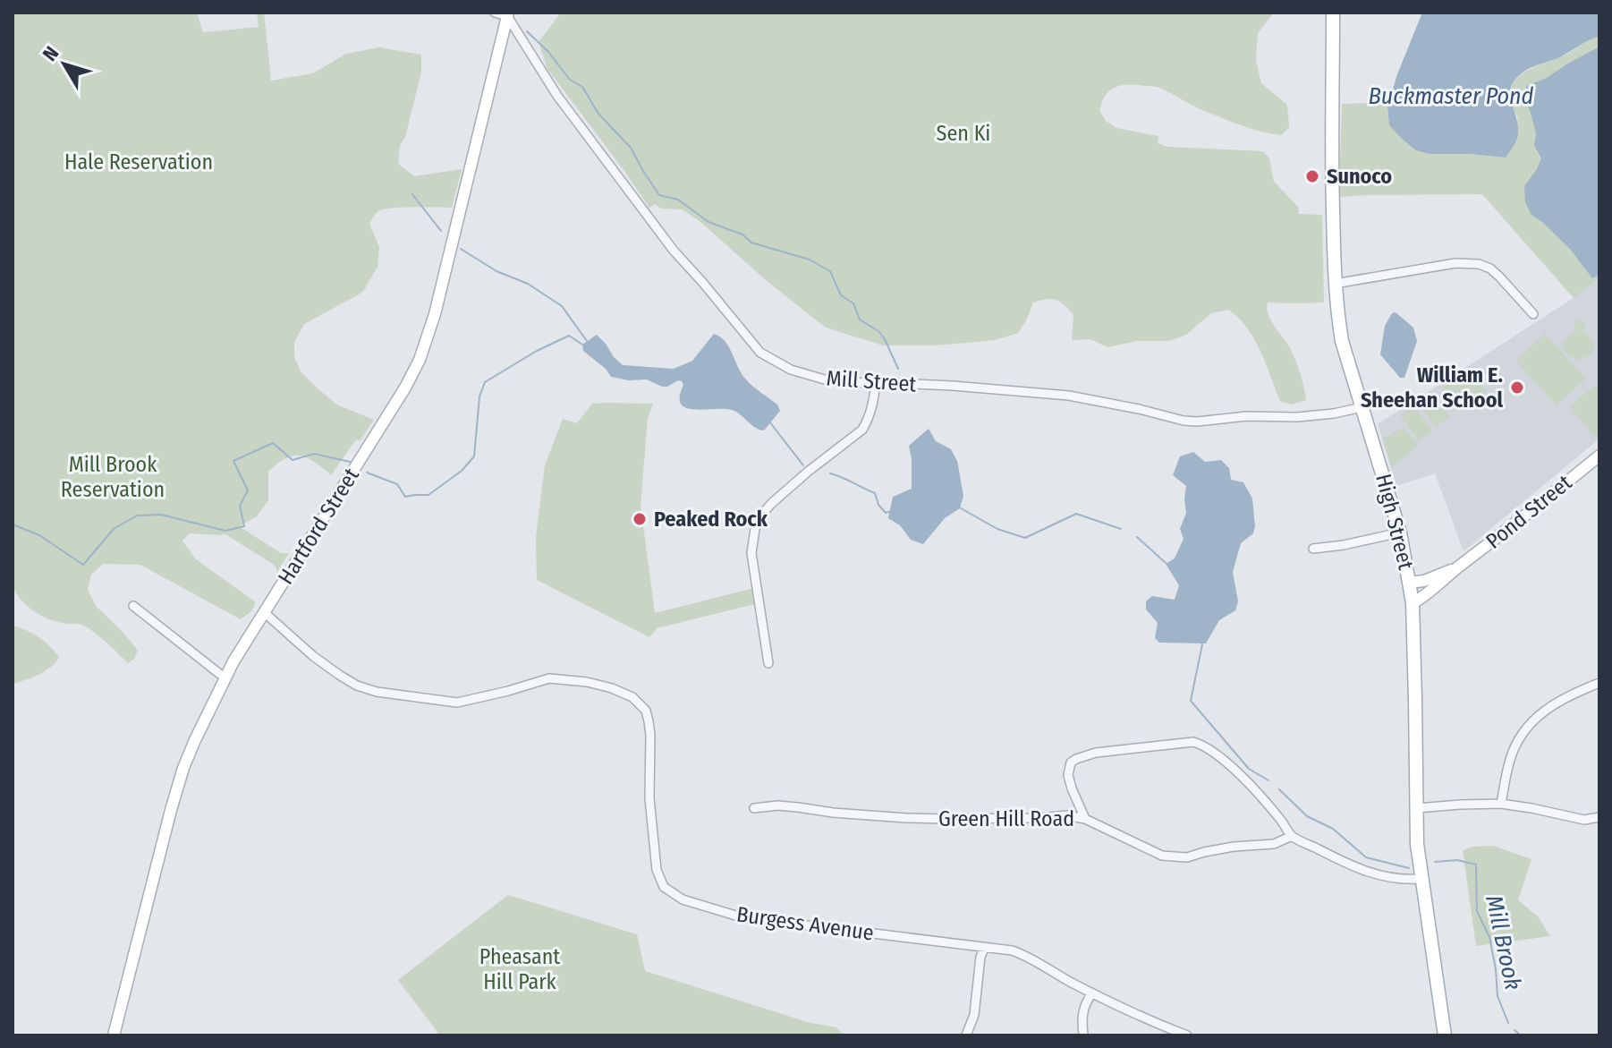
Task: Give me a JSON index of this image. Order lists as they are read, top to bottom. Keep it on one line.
{"streets":{"main road":["High Street"],"street":["Mill Street","Pond Street","Hartford Street","Green Hill Road","Burgess Avenue"]},"crossings":[["Mill Street","High Street"],["Mill Street","Hartford Street"],["Pond Street","High Street"],["Hartford Street","Burgess Avenue"]],"water":["Buckmaster Pond","Mill Brook"],"parks":["Sen Ki","Hale Reservation","Mill Brook Reservation","Pheasant Hill Park"],"places":["Sunoco","William E. Sheehan School","Peaked Rock"],"north":"top left"}
